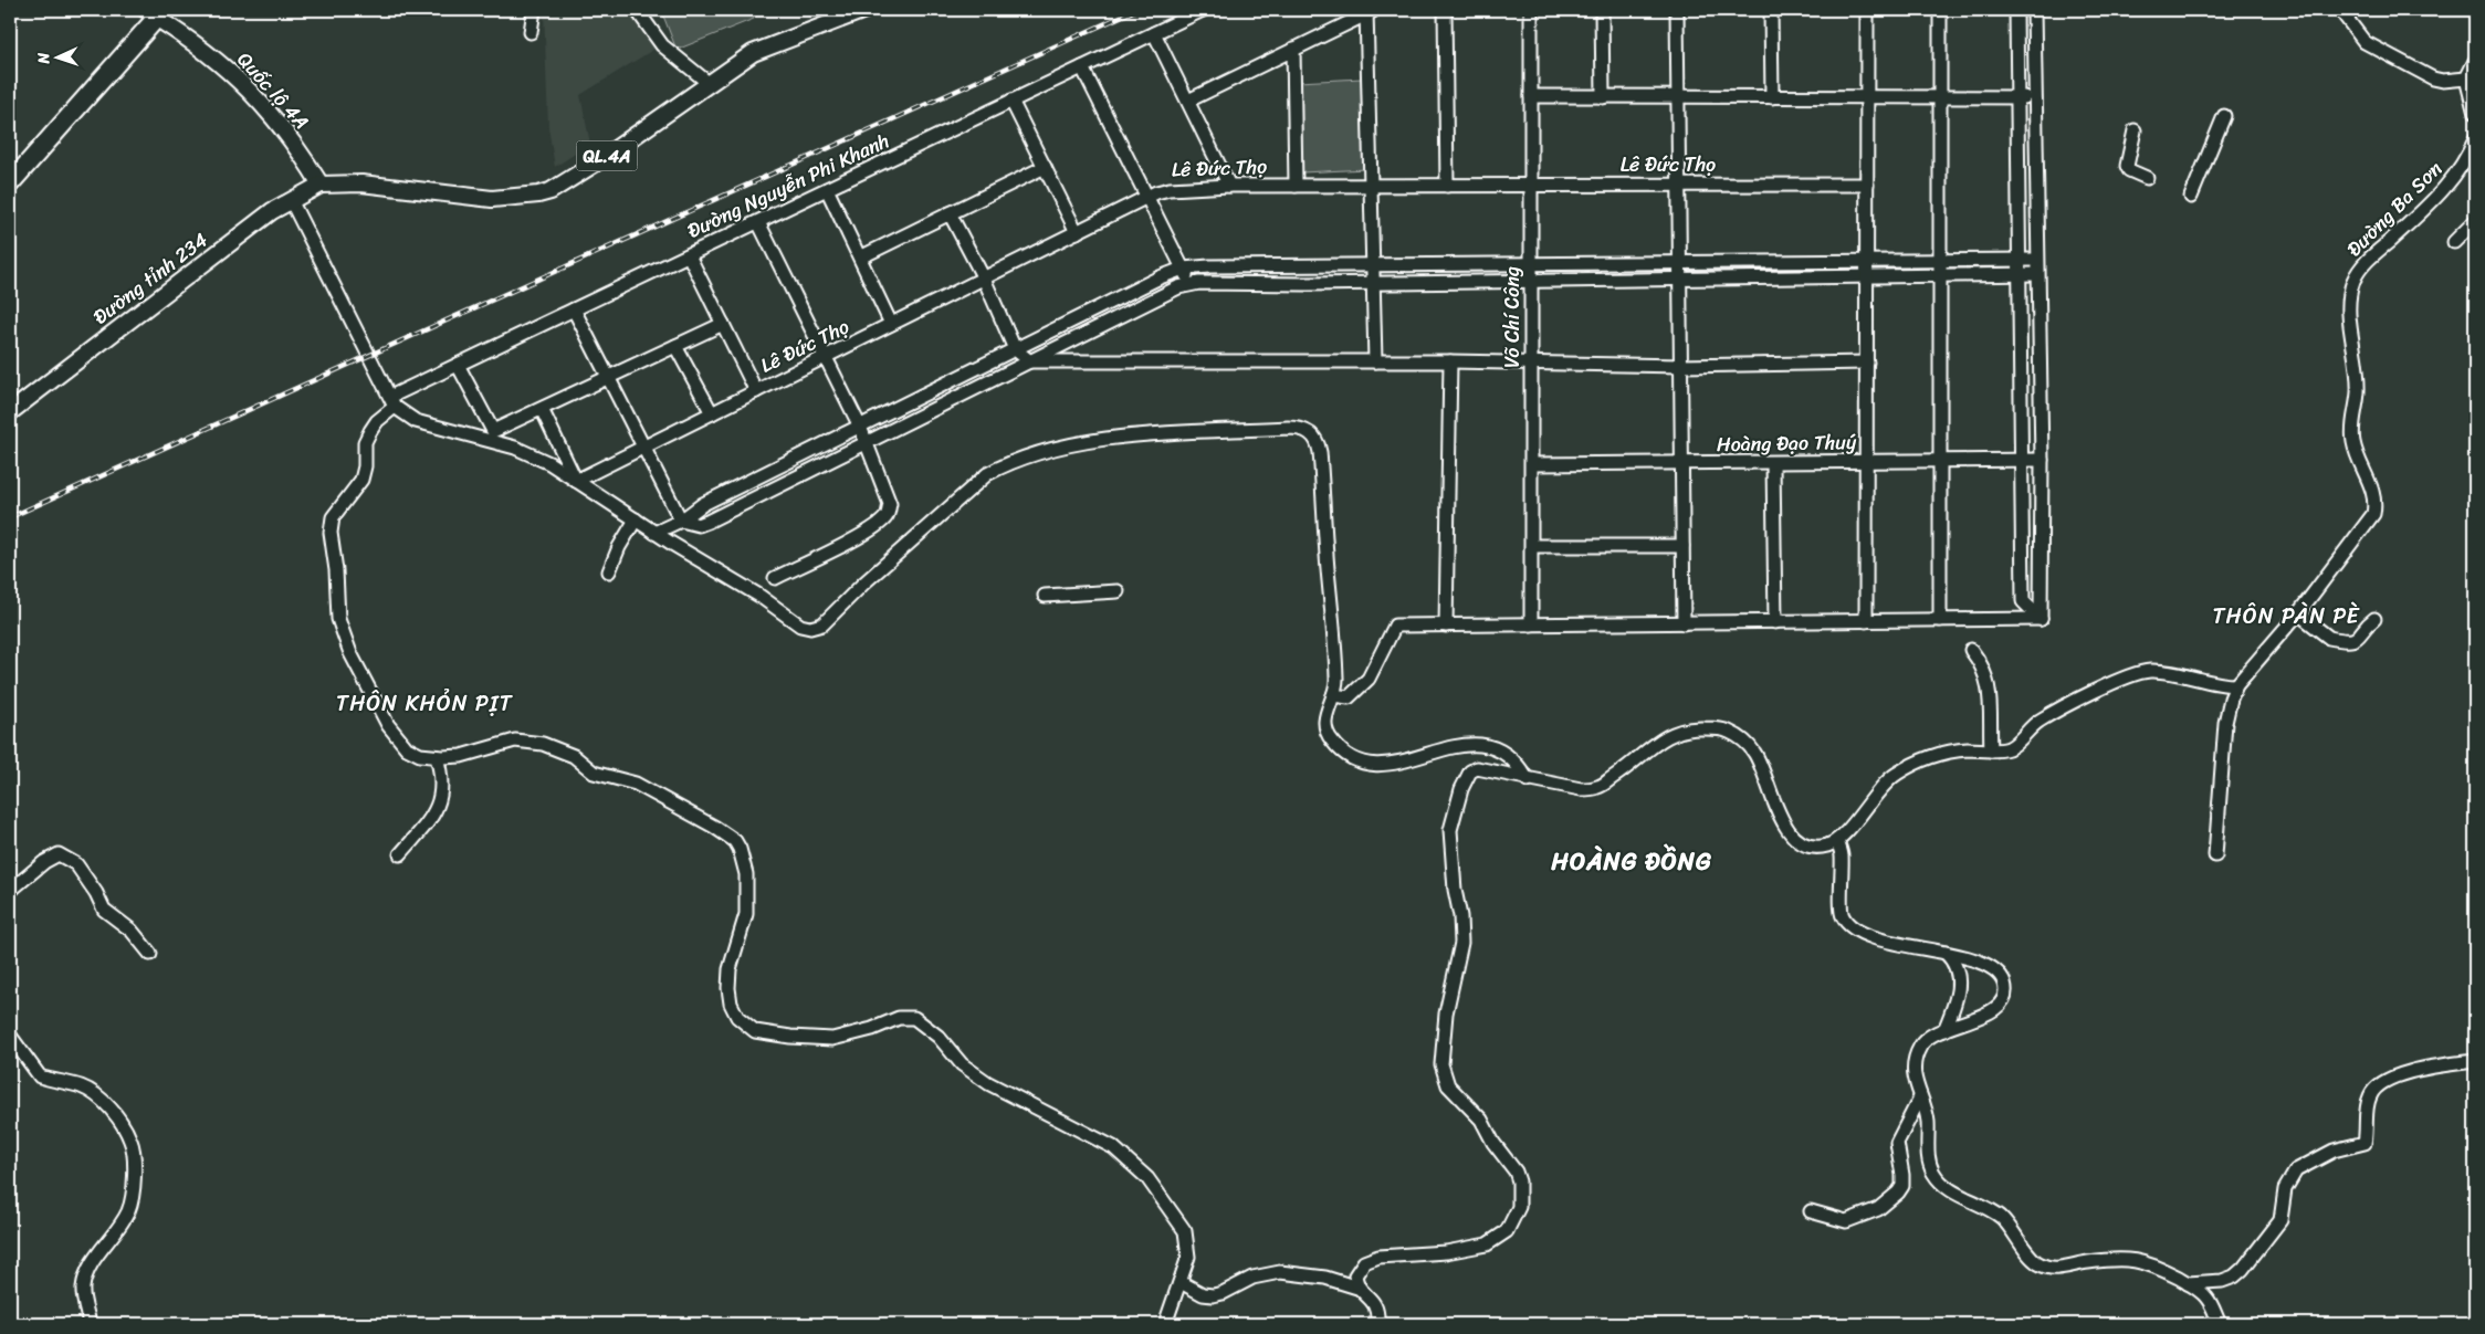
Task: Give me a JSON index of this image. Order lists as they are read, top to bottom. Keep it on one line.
{"streets":{"main road":["Quốc lộ 4A","QL.4A","Đường tỉnh 234"],"street":["Lê Đức Thọ","Đường Nguyễn Phi Khanh","Đường Ba Sơn","Võ Chí Công","Hoàng Đạo Thuý"]},"crossings":[["Quốc lộ 4A","QL.4A"],["Quốc lộ 4A","Đường tỉnh 234"],["QL.4A","Đường tỉnh 234"],["Lê Đức Thọ","Võ Chí Công"],["Võ Chí Công","Hoàng Đạo Thuý"]],"districts":["THÔN PÀN PÈ","THÔN KHỎN PỊT","HOÀNG ĐỒNG"],"north":"left"}
